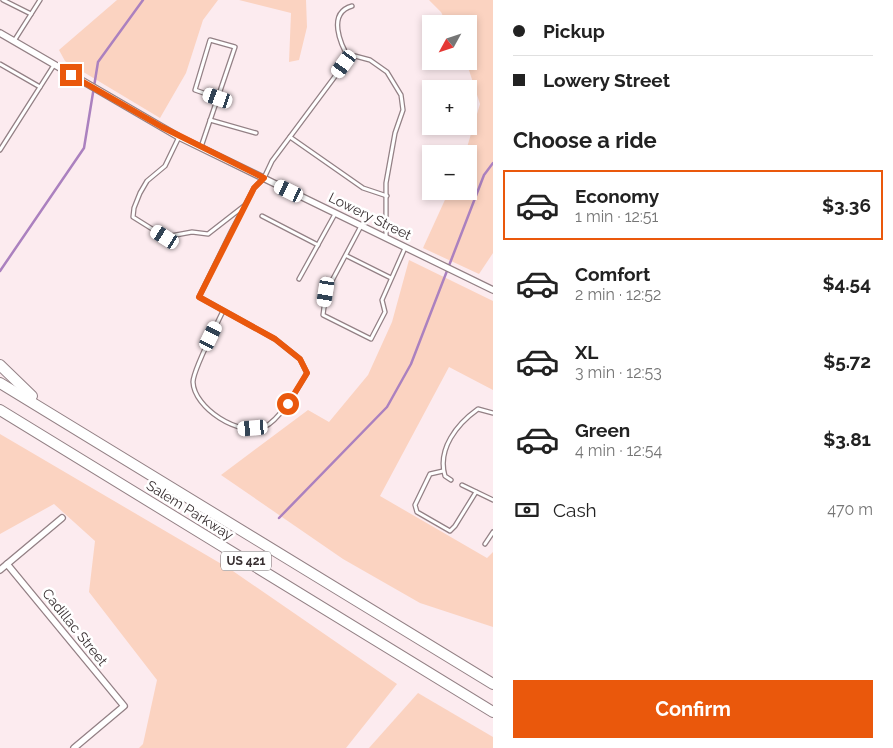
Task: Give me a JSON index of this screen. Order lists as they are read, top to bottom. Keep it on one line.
{"streets":{"highway":["Salem Parkway","US 421"],"street":["Lowery Street","Cadillac Street"]},"north":"bottom left","page":{"banner":["Pickup","Lowery Street"],"map_buttons":["+","−"],"heading":"Choose a ride","list":[{"name":"Economy","note":"1 min · 12:51","value":"$3.36"},{"name":"Comfort","note":"2 min · 12:52","value":"$4.54"},{"name":"XL","note":"3 min · 12:53","value":"$5.72"},{"name":"Green","note":"4 min · 12:54","value":"$3.81"}],"pay":["Cash","470 m"],"buttons":"Confirm"}}
